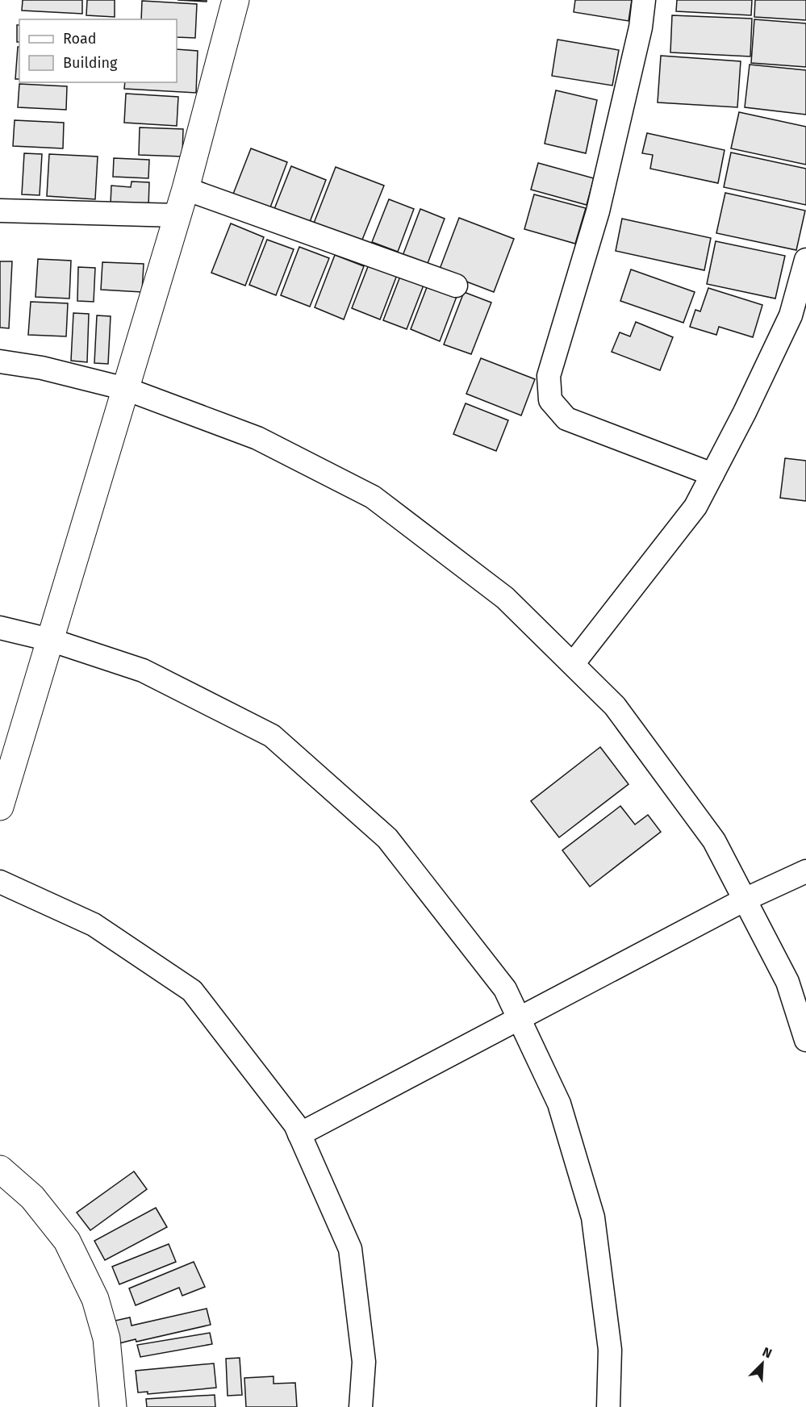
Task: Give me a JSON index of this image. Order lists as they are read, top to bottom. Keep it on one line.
{"legend":["Road","Building"],"north":"top right"}
